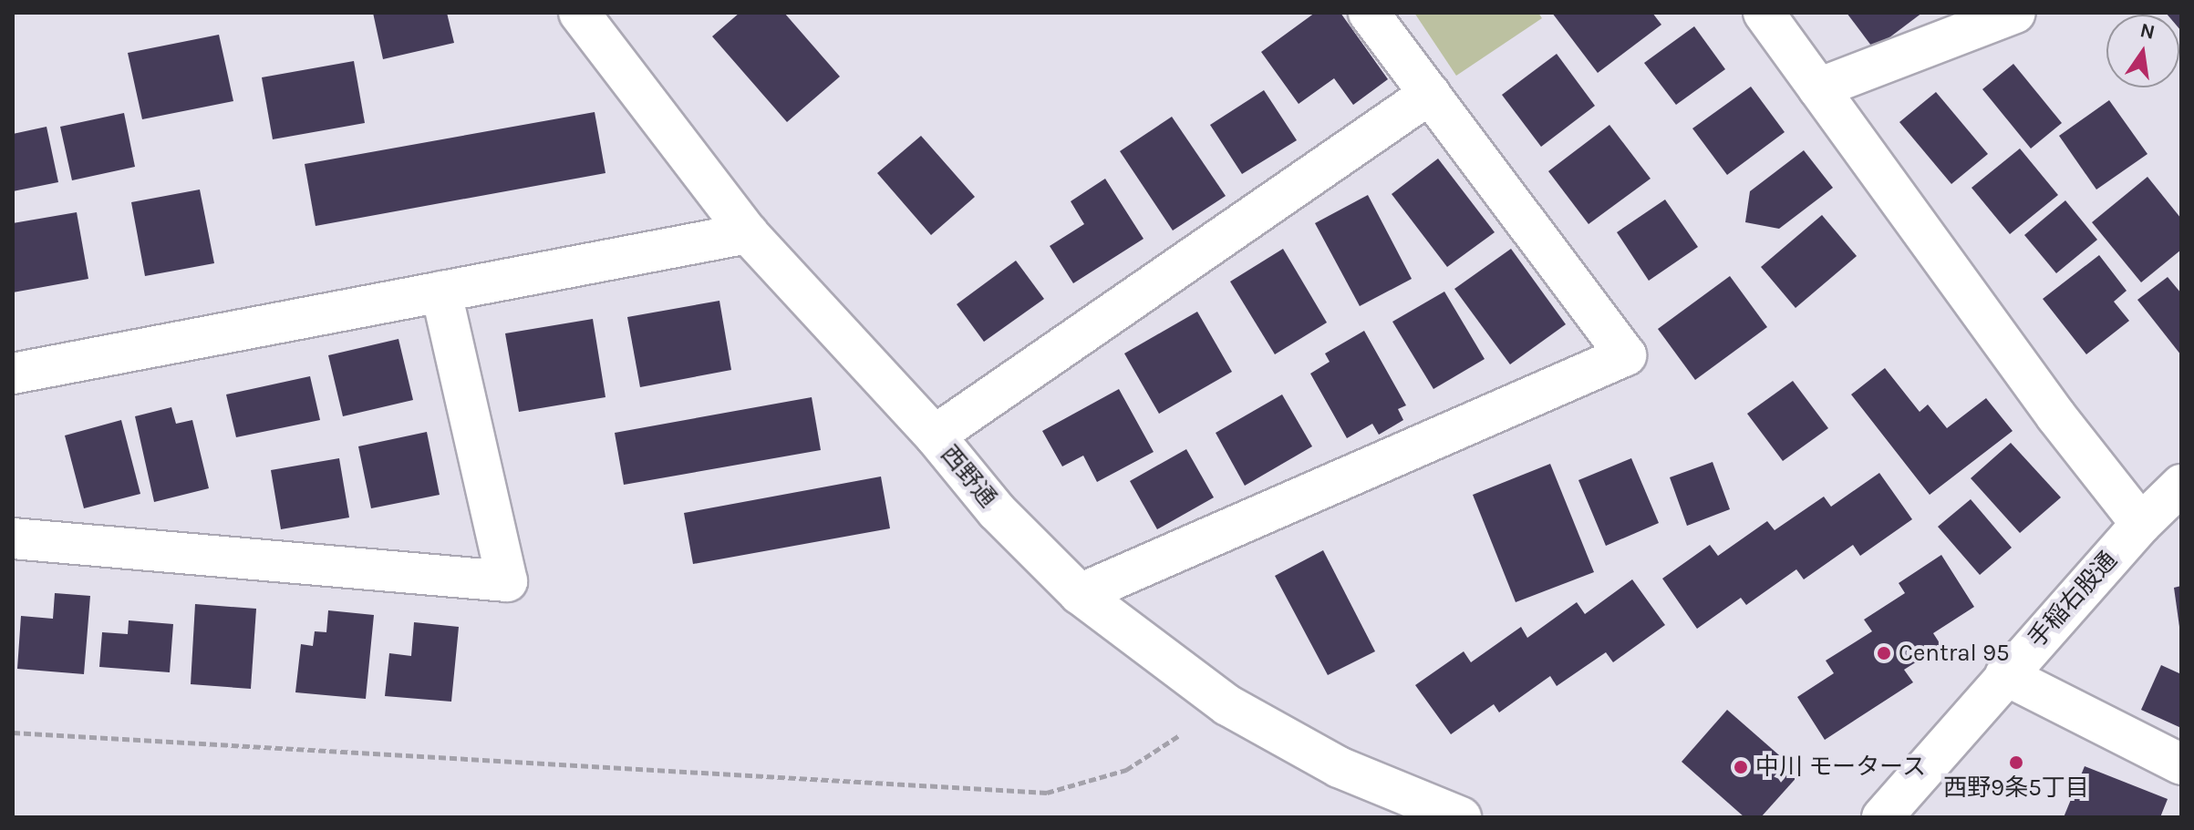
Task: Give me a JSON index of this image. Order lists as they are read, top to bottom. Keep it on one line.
{"streets":{"street":["西野通","手稲右股通"]},"places":["Central 95","西野9条5丁目","中川 モータース"],"north":"top"}
